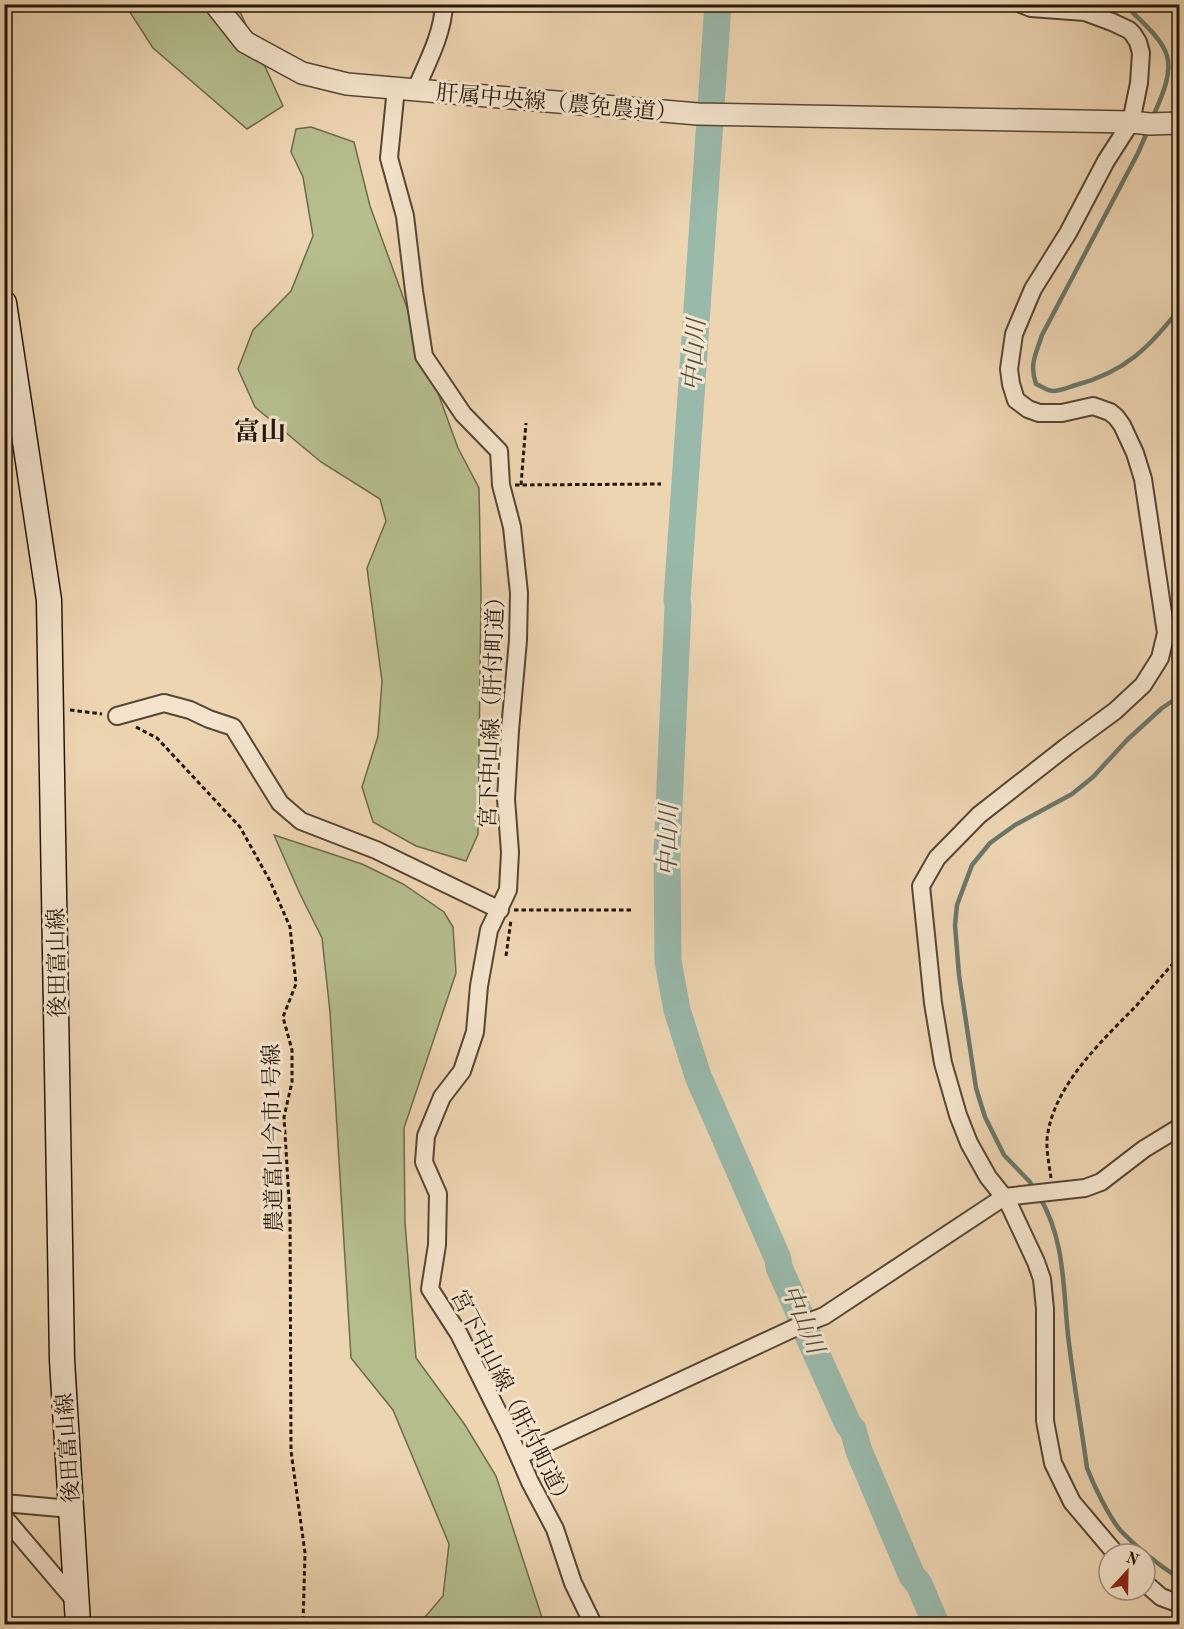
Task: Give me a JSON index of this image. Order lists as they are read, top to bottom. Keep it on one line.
{"streets":{"main road":["後田富山線"],"street":["肝属中央線（農免農道）","宮下中山線（肝付町道）"],"path":["農道富山今市1号線"]},"crossings":[["肝属中央線（農免農道）","宮下中山線（肝付町道）"],["後田富山線","農道富山今市1号線"]],"districts":["富山"],"water":["中山川"],"north":"top"}
